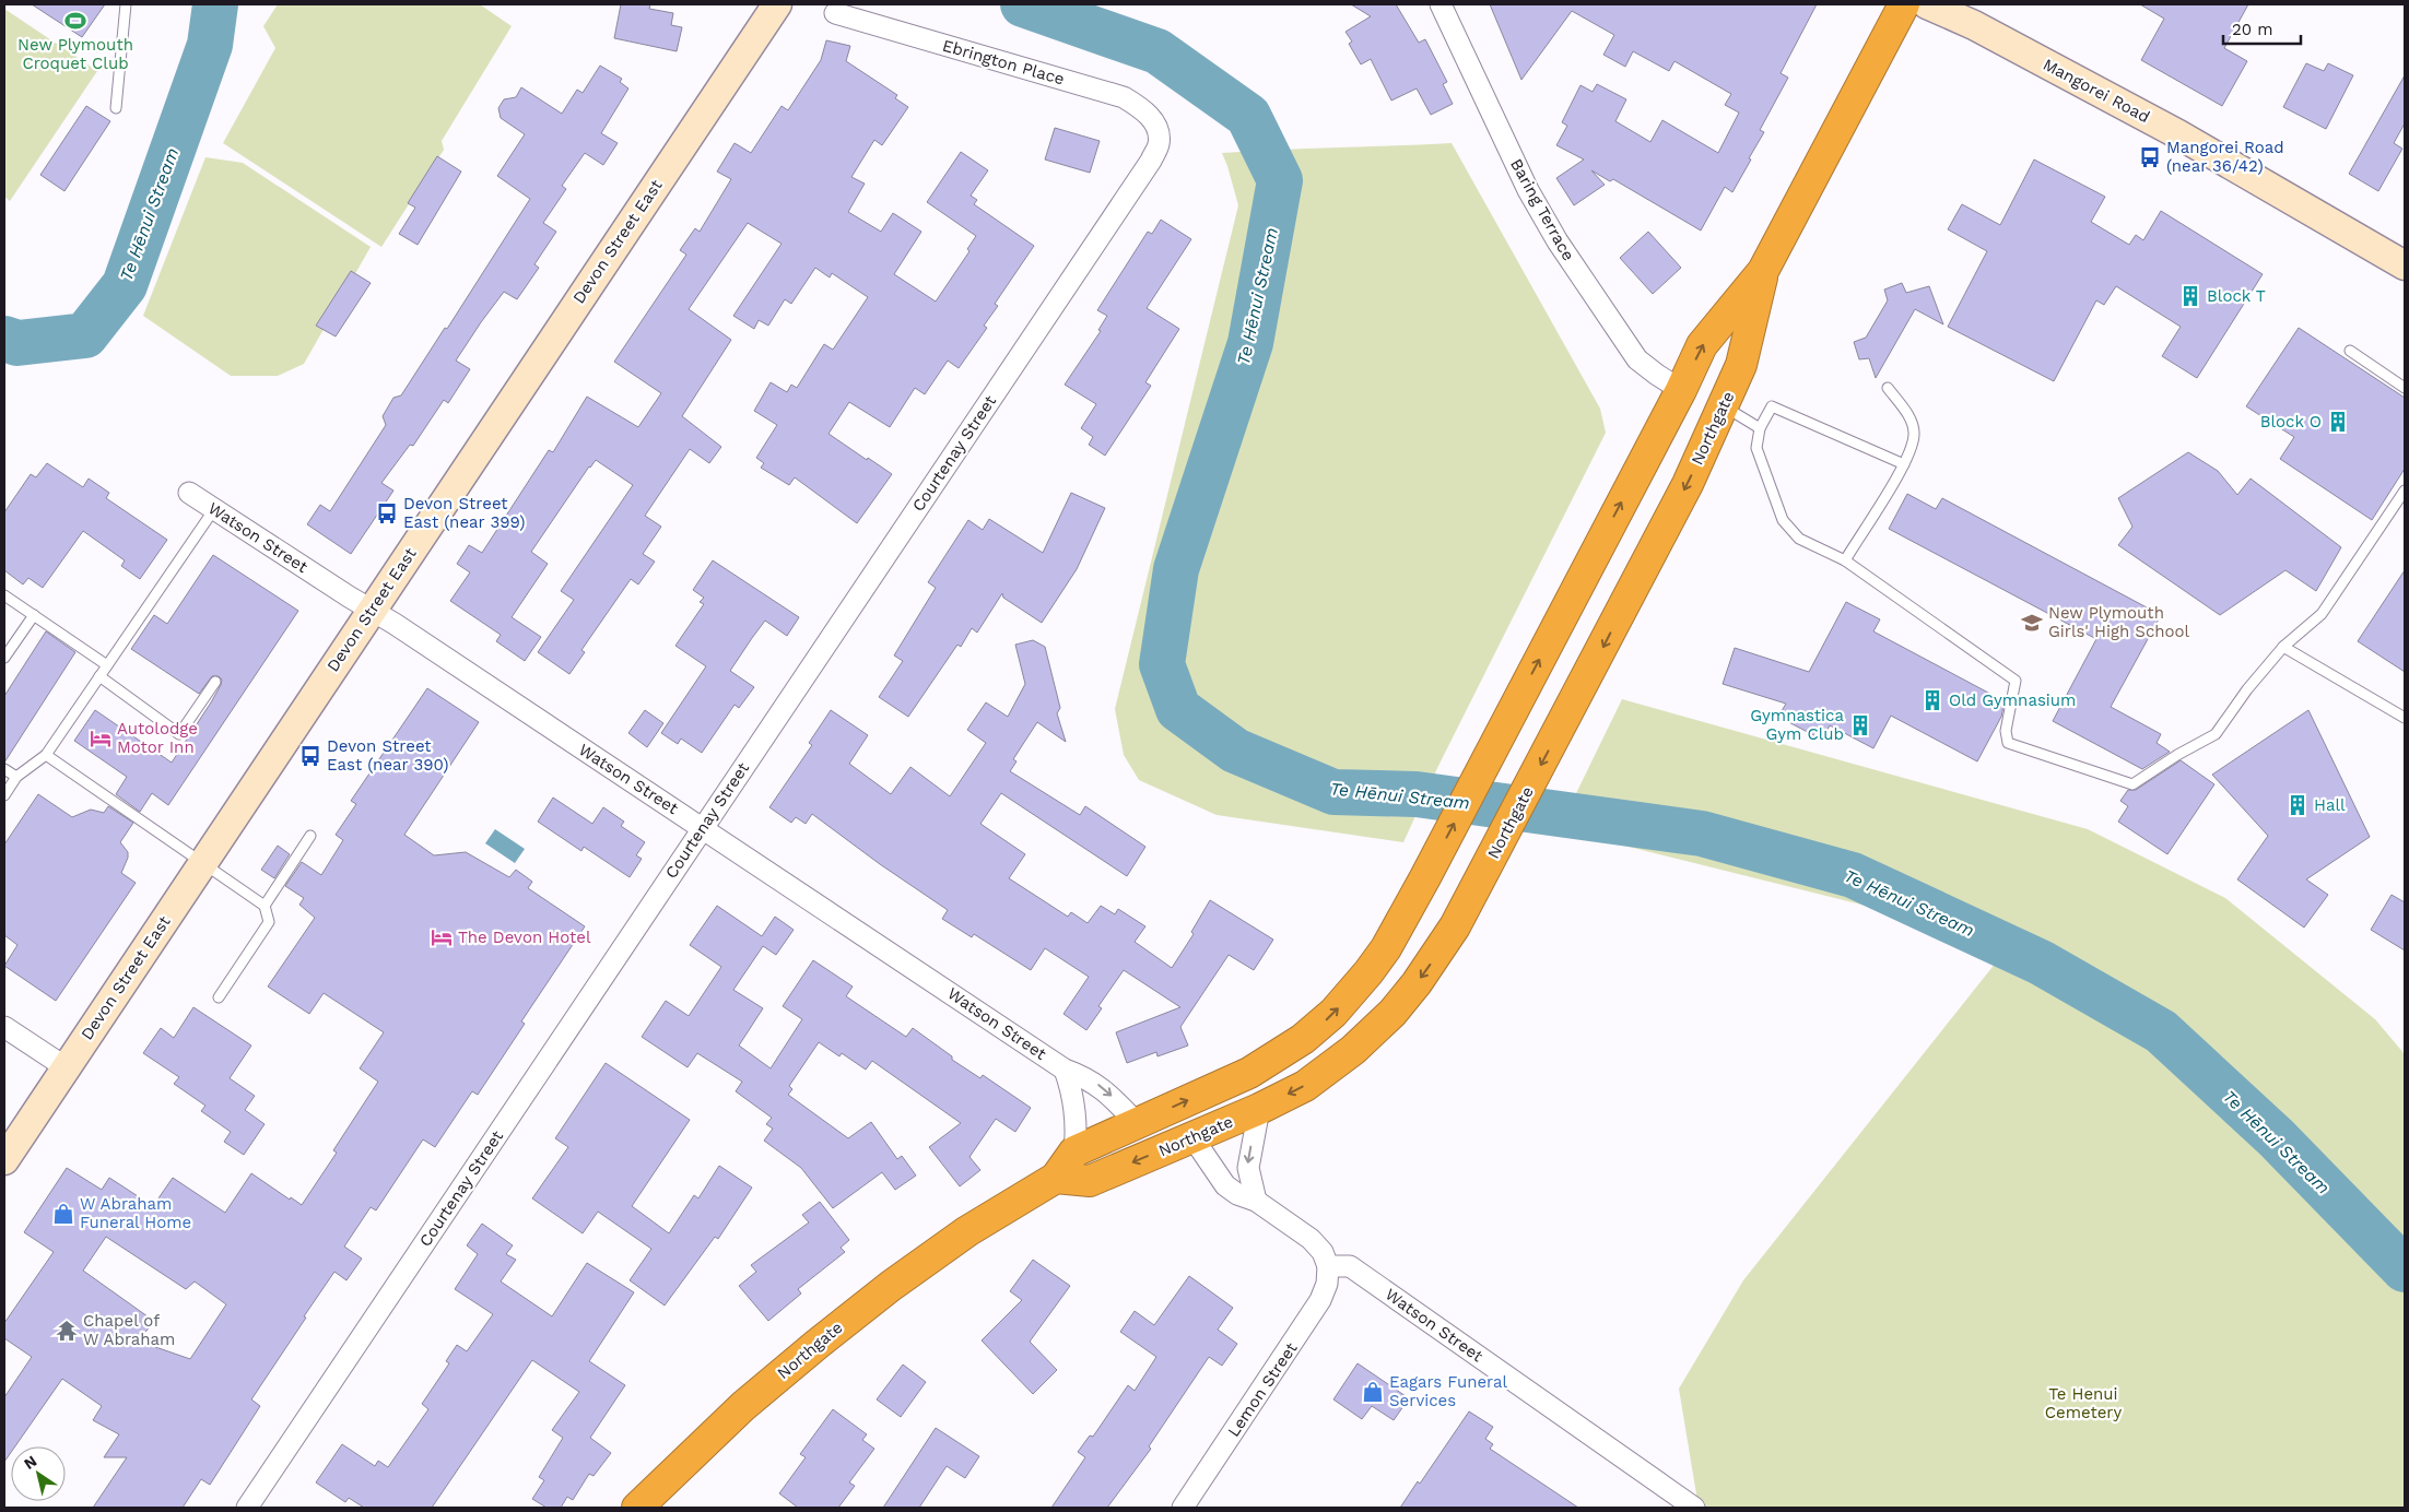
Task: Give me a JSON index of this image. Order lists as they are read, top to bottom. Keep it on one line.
{"streets":{"highway":["Northgate"],"main road":["Mangorei Road","Devon Street East"],"street":["Ebrington Place","Baring Terrace","Courtenay Street","Watson Street","Lemon Street"]},"crossings":[["Ebrington Place","Courtenay Street"],["Baring Terrace","Northgate"],["Devon Street East","Watson Street"],["Northgate","Watson Street"],["Courtenay Street","Watson Street"],["Watson Street","Lemon Street"]],"water":["Te Hēnui Stream"],"parks":["Te Henui Cemetery"],"places":{"sports":["New Plymouth Croquet Club"],"bus stop":["Mangorei Road (near 36/42)","Devon Street East (near 399)","Devon Street East (near 390)"],"building":["Block T","Block O","Old Gymnasium","Gymnastica Gym Club","Hall"],"school or university":["New Plymouth Girls' High School"],"hotel":["Autolodge Motor Inn","The Devon Hotel"],"shop":["W Abraham Funeral Home","Eagars Funeral Services"],"temple":["Chapel of W Abraham"]},"scale_bar":"20 m","north":"top left"}
